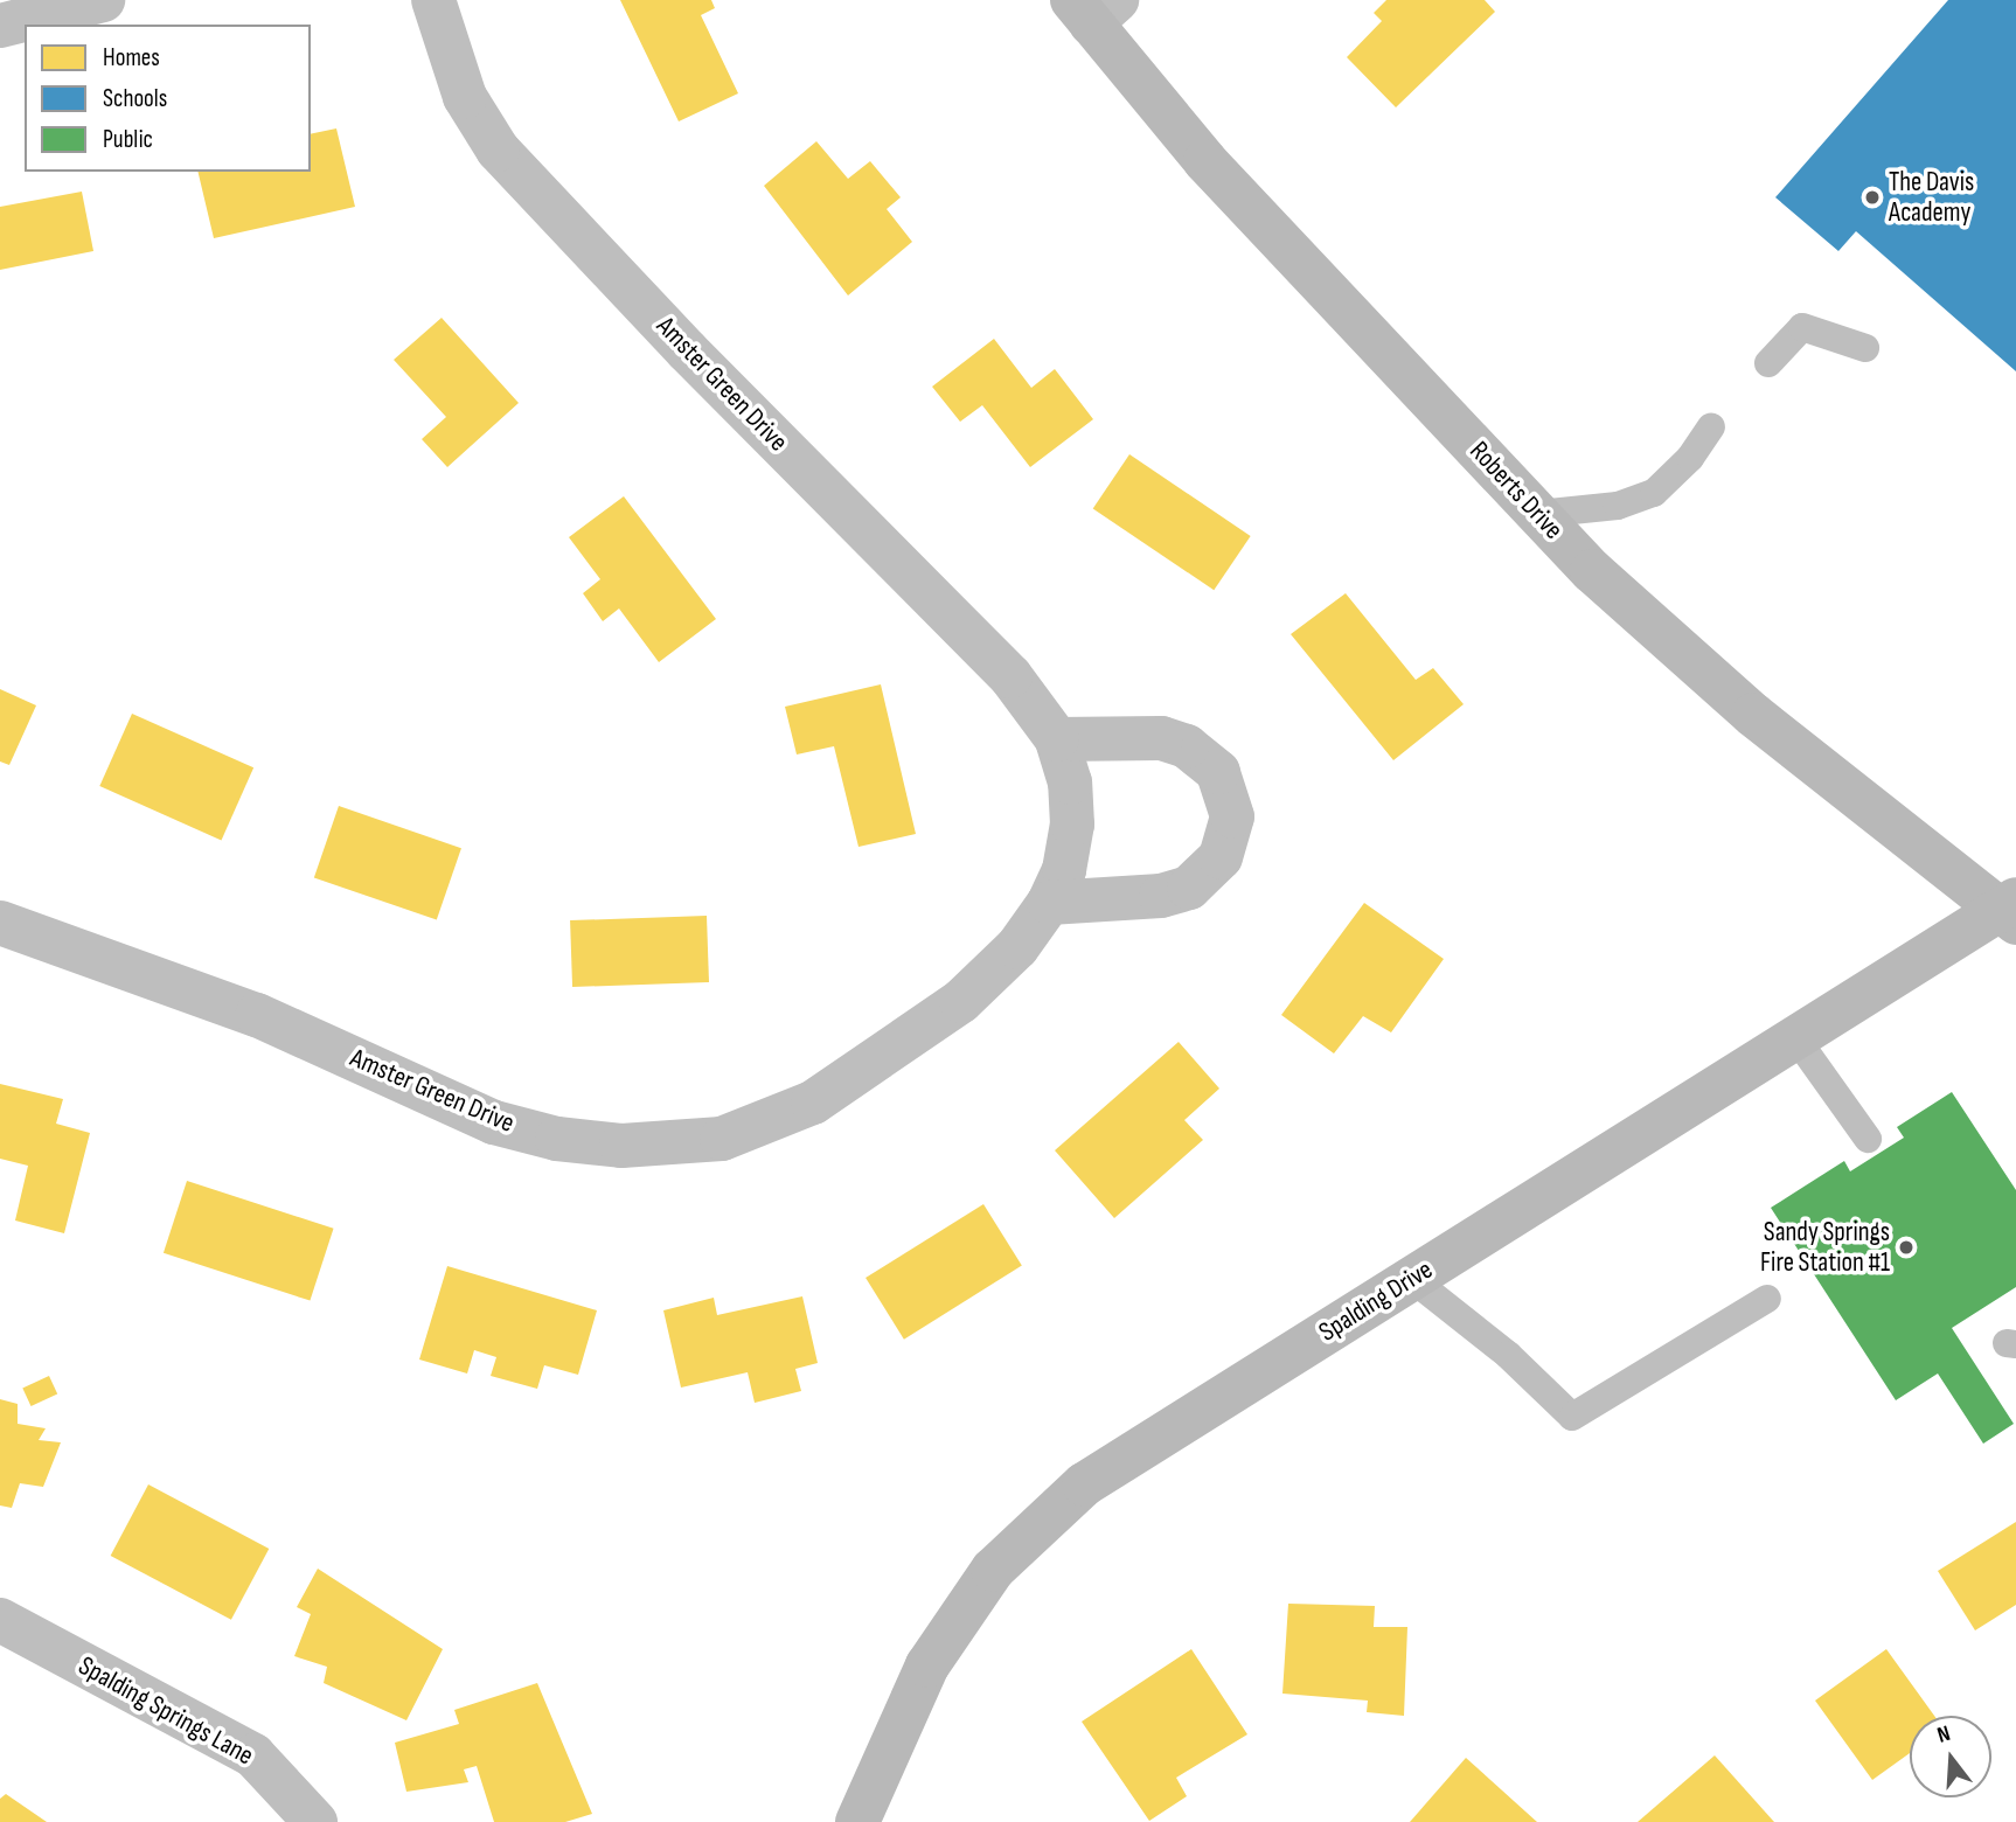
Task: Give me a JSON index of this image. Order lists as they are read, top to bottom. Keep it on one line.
{"streets":{"street":["Amster Green Drive","Roberts Drive","Spalding Drive","Spalding Springs Lane"]},"crossings":[["Roberts Drive","Spalding Drive"]],"places":["The Davis Academy","Sandy Springs Fire Station #1"],"legend":["Homes","Schools","Public"],"north":"top"}
